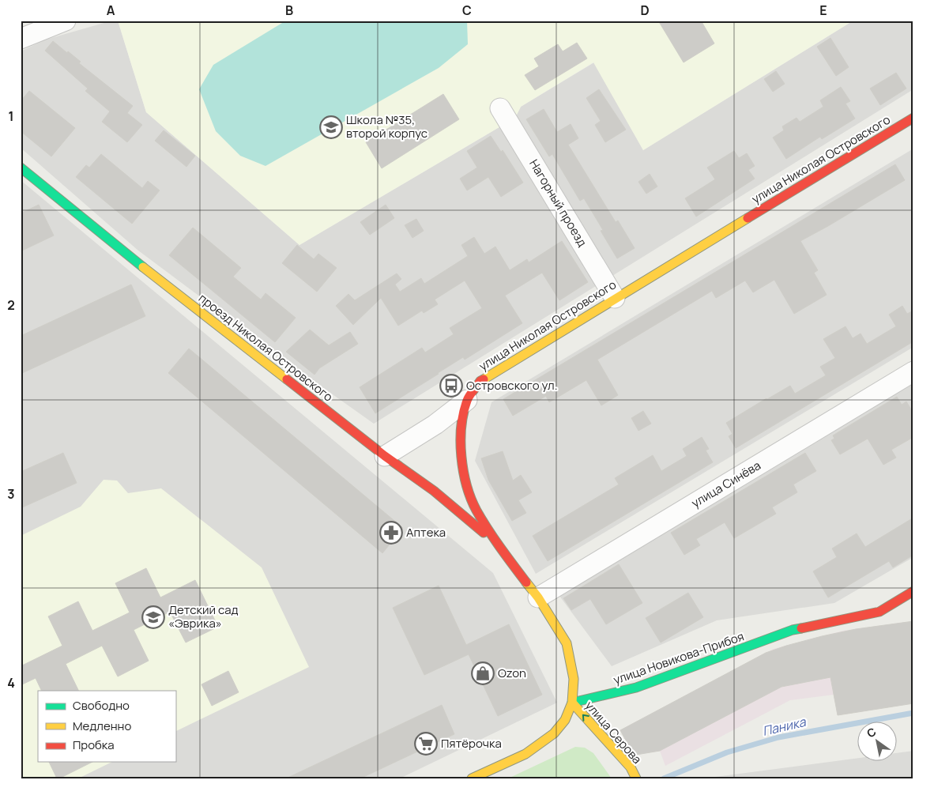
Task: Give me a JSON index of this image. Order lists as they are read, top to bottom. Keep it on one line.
{"streets":{"street":["улица Николая Островского","Нагорный проезд","проезд Николая Островского","улица Синёва","улица Новикова-Прибоя","улица Серова"]},"crossings":[["улица Николая Островского","Нагорный проезд"],["улица Николая Островского","проезд Николая Островского"],["улица Николая Островского","улица Синёва"],["улица Николая Островского","улица Новикова-Прибоя"],["улица Николая Островского","улица Серова"],["улица Новикова-Прибоя","улица Серова"]],"one_way":["улица Серова"],"water":["Паника"],"places":{"school or university":["Школа №35, второй корпус","Детский сад «Эврика»"],"bus stop":["Островского ул."],"pharmacy":["Аптека"],"shop":["Ozon"],"supermarket":["Пятёрочка"]},"legend":["Свободно","Медленно","Пробка"],"north":"top left","grid":{"columns":["A","B","C","D","E"],"rows":["1","2","3","4"]}}
